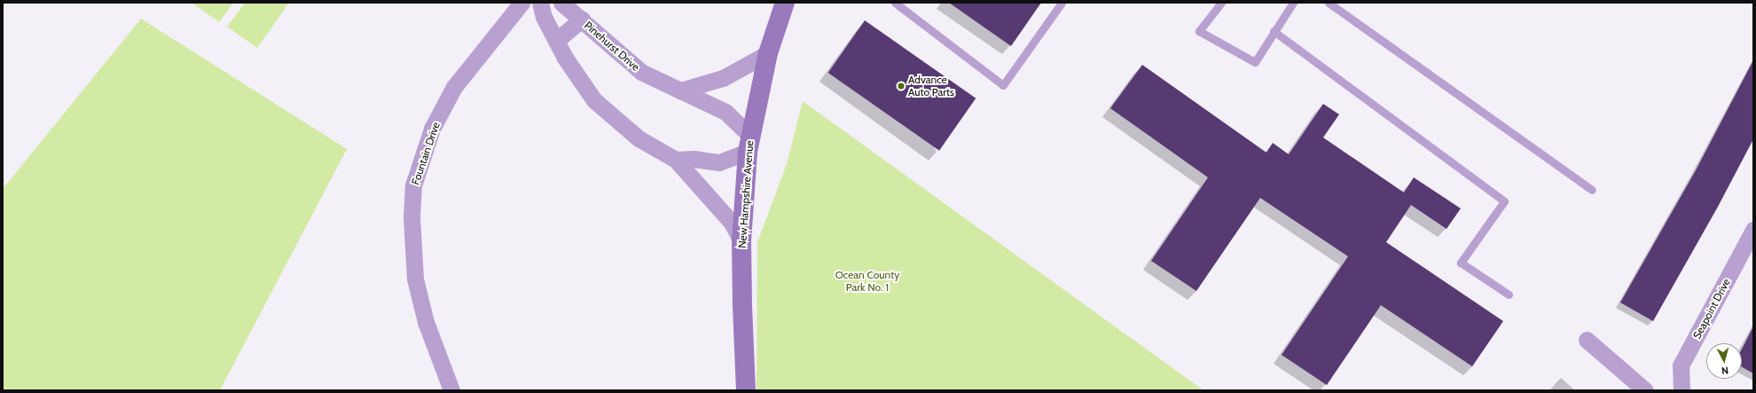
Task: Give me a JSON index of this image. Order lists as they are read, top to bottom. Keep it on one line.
{"streets":{"main road":["New Hampshire Avenue"],"street":["Pinehurst Drive","Fountain Drive","Seapoint Drive"]},"crossings":[["Pinehurst Drive","New Hampshire Avenue"]],"parks":["Ocean County Park No. 1"],"places":["Advance Auto Parts"],"north":"bottom"}
